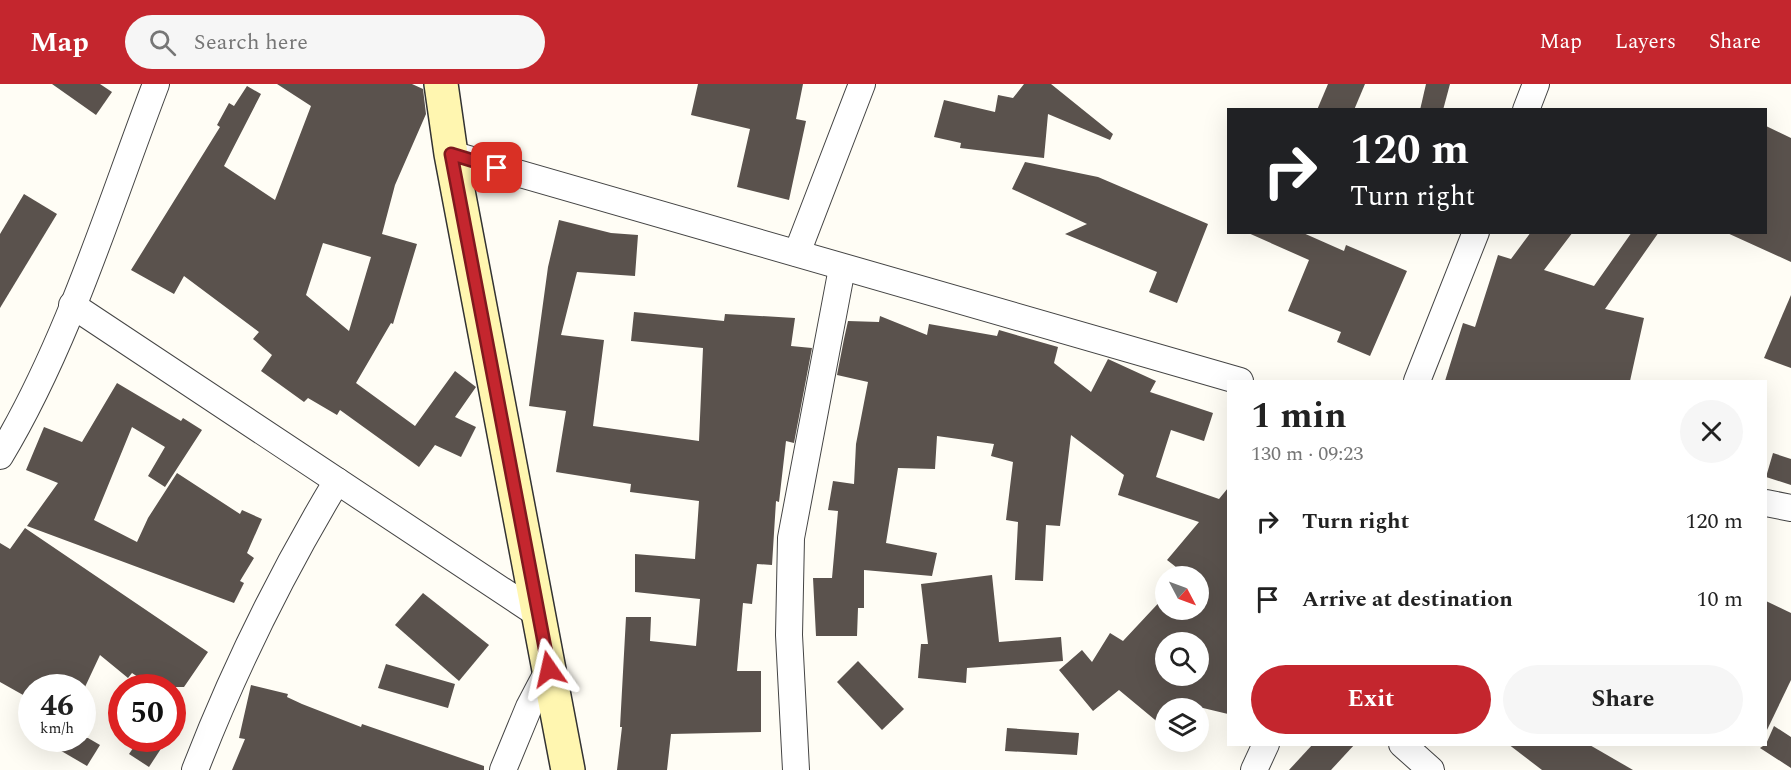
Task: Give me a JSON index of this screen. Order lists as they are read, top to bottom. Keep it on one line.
{"north":"bottom right","page":{"header":"Map","search":"Search here","nav":["Map","Layers","Share"],"turn":["120 m","Turn right"],"heading":["1 min","130 m · 09:23"],"list":[{"name":"Turn right","value":"120 m"},{"name":"Arrive at destination","value":"10 m"}],"buttons":["Exit","Share"],"speed":"46 km/h","limit":"50"}}
